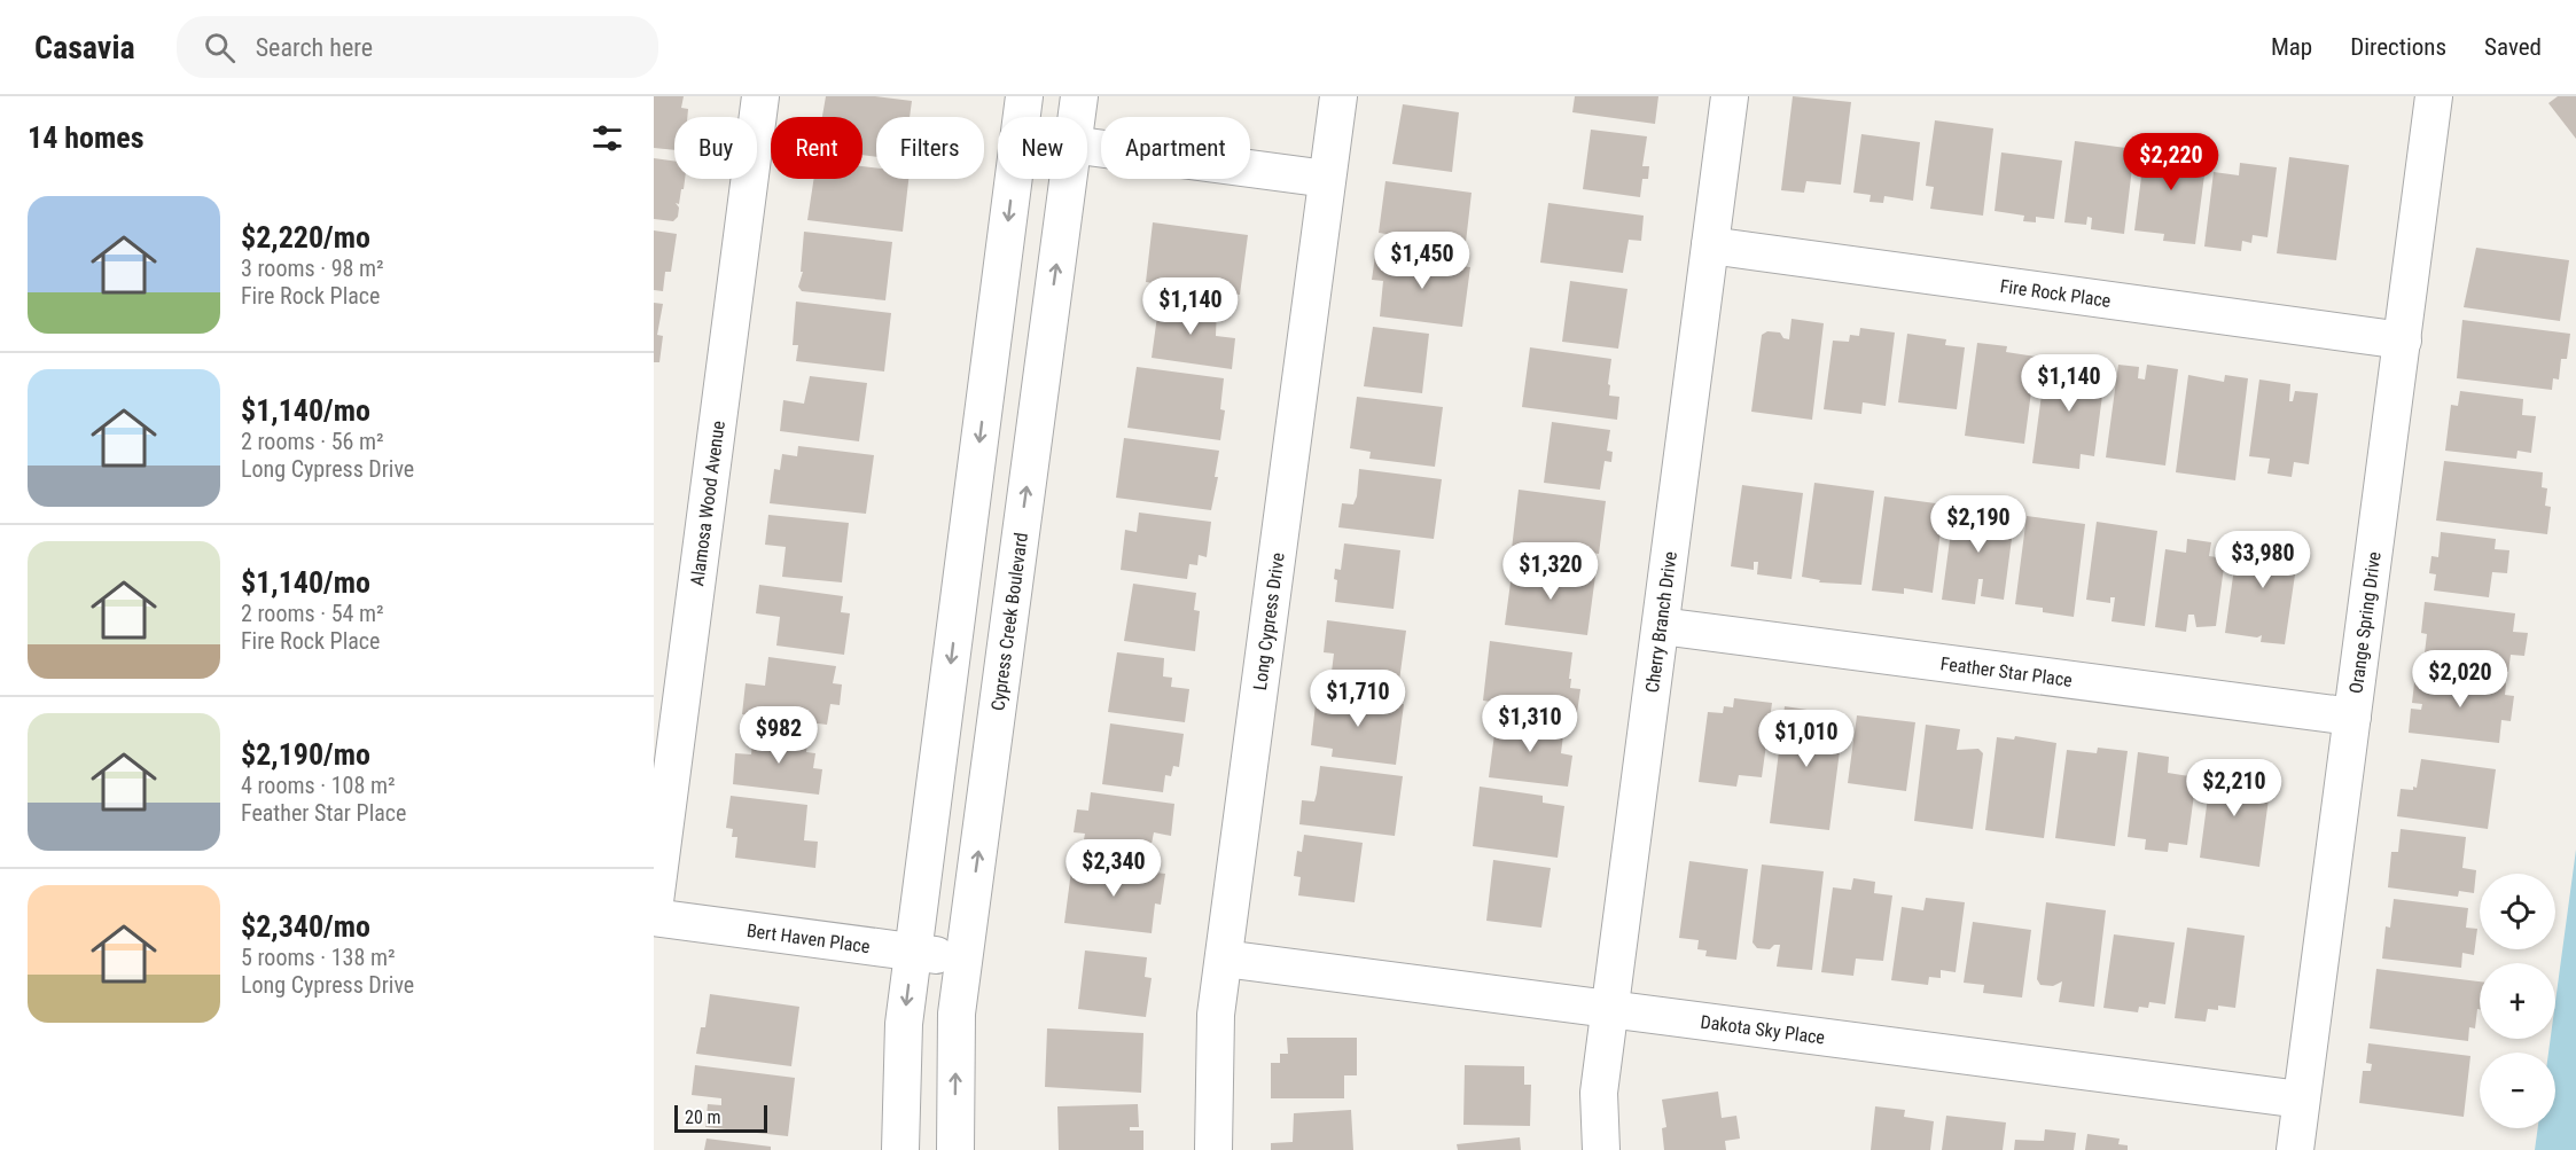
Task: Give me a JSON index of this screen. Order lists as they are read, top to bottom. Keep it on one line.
{"streets":{"street":["Fire Rock Place","Alamosa Wood Avenue","Cypress Creek Boulevard","Long Cypress Drive","Cherry Branch Drive","Orange Spring Drive","Feather Star Place","Bert Haven Place","Dakota Sky Place"]},"crossings":[["Fire Rock Place","Cherry Branch Drive"],["Fire Rock Place","Orange Spring Drive"],["Cypress Creek Boulevard","Bert Haven Place"],["Long Cypress Drive","Dakota Sky Place"],["Cherry Branch Drive","Feather Star Place"],["Cherry Branch Drive","Dakota Sky Place"],["Orange Spring Drive","Feather Star Place"],["Orange Spring Drive","Dakota Sky Place"]],"scale_bar":"20 m","page":{"header":"Casavia","search":"Search here","nav":["Map","Directions","Saved"],"heading":"14 homes","chip":["Buy","Rent","Filters","New","Apartment"],"price":["$2,220","$1,450","$1,140","$1,140","$2,190","$3,980","$1,320","$2,020","$1,710","$1,310","$982","$1,010","$2,210","$2,340"],"list":[{"name":"$2,220/mo","note":"3 rooms · 98 m² · Fire Rock Place"},{"name":"$1,140/mo","note":"2 rooms · 56 m² · Long Cypress Drive"},{"name":"$1,140/mo","note":"2 rooms · 54 m² · Fire Rock Place"},{"name":"$2,190/mo","note":"4 rooms · 108 m² · Feather Star Place"},{"name":"$2,340/mo","note":"5 rooms · 138 m² · Long Cypress Drive"}],"map_buttons":["+","−"],"scale":"20 m"}}
